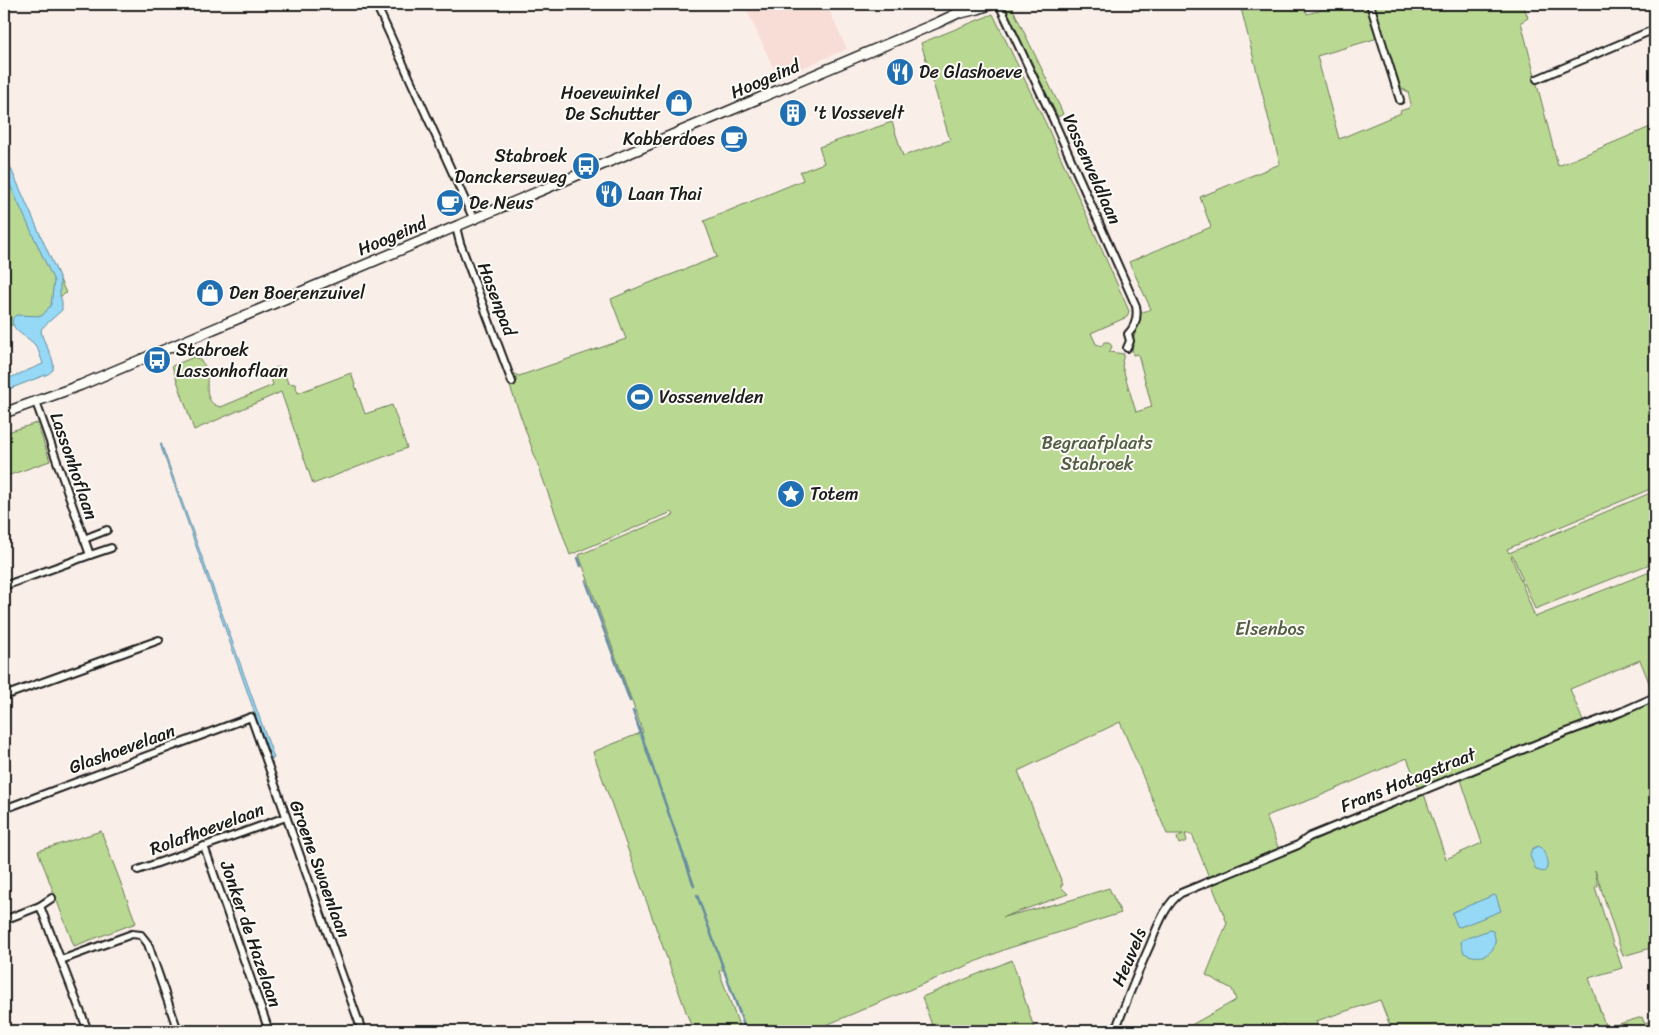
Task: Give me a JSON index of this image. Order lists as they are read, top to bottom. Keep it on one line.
{"streets":{"main road":["Hoogeind"],"street":["Vossenveldlaan","Hasenpad","Lassonhoflaan","Glashoevelaan","Frans Hotagstraat","Rolafhoevelaan","Groene Swaenlaan","Jonker de Hazelaan","Heuvels"]},"crossings":[["Hoogeind","Hasenpad"],["Hoogeind","Lassonhoflaan"],["Glashoevelaan","Groene Swaenlaan"],["Frans Hotagstraat","Heuvels"],["Rolafhoevelaan","Groene Swaenlaan"],["Rolafhoevelaan","Jonker de Hazelaan"]],"parks":["Begraafplaats Stabroek","Elsenbos"],"places":{"restaurant":["De Glashoeve","Laan Thai"],"shop":["Hoevewinkel De Schutter","Den Boerenzuivel"],"building":["'t Vossevelt"],"cafe":["Kabberdoes","De Neus"],"bus stop":["Stabroek Danckerseweg","Stabroek Lassonhoflaan"],"sports":["Vossenvelden"],"place":["Totem"]}}
